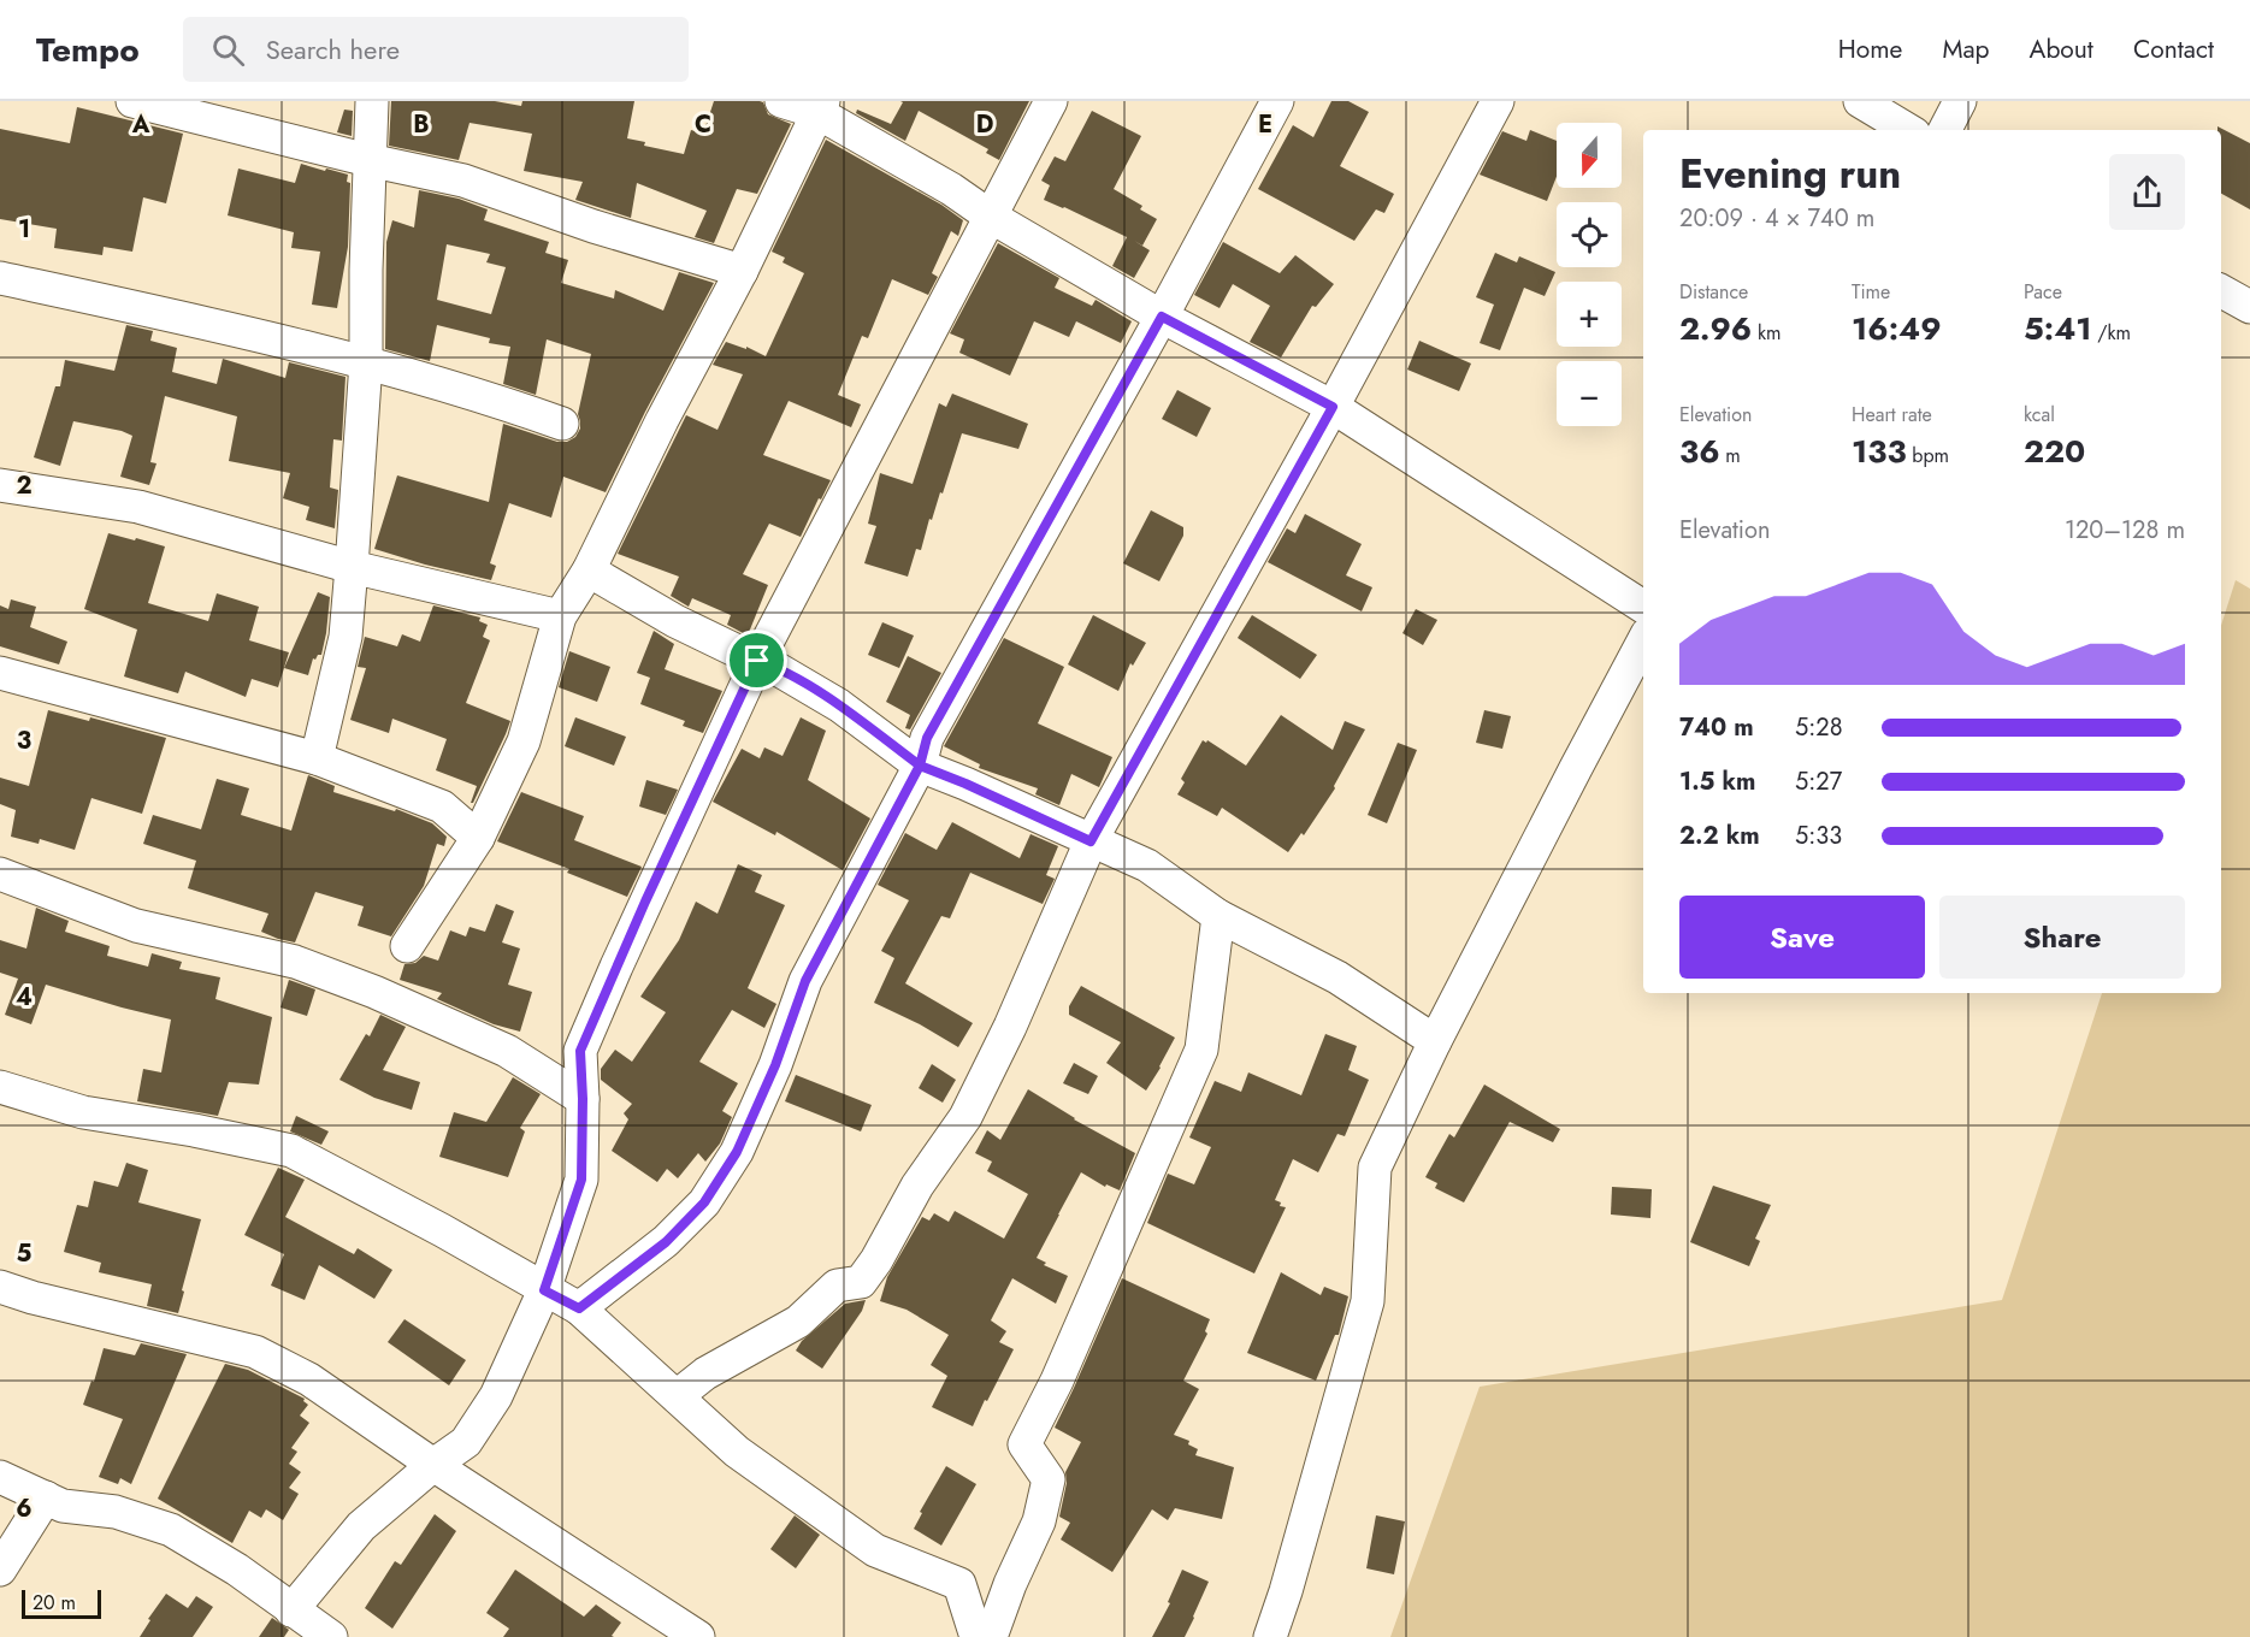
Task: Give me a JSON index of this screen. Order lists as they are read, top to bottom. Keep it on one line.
{"scale_bar":"20 m","north":"bottom","page":{"header":"Tempo","search":"Search here","nav":["Home","Map","About","Contact"],"map_buttons":["+","−"],"heading":["Evening run","20:09 · 4 × 740 m"],"stats":[["Distance","2.96 km"],["Time","16:49"],["Pace","5:41 /km"],["Elevation","36 m"],["Heart rate","133 bpm"],["kcal","220"]],"chart":["Elevation","120–128 m"],"list":[{"name":"740 m","note":"5:28"},{"name":"1.5 km","note":"5:27"},{"name":"2.2 km","note":"5:33"}],"buttons":["Save","Share"],"scale":"20 m"},"grid":{"columns":["A","B","C","D","E"],"rows":["1","2","3","4","5","6"]}}
